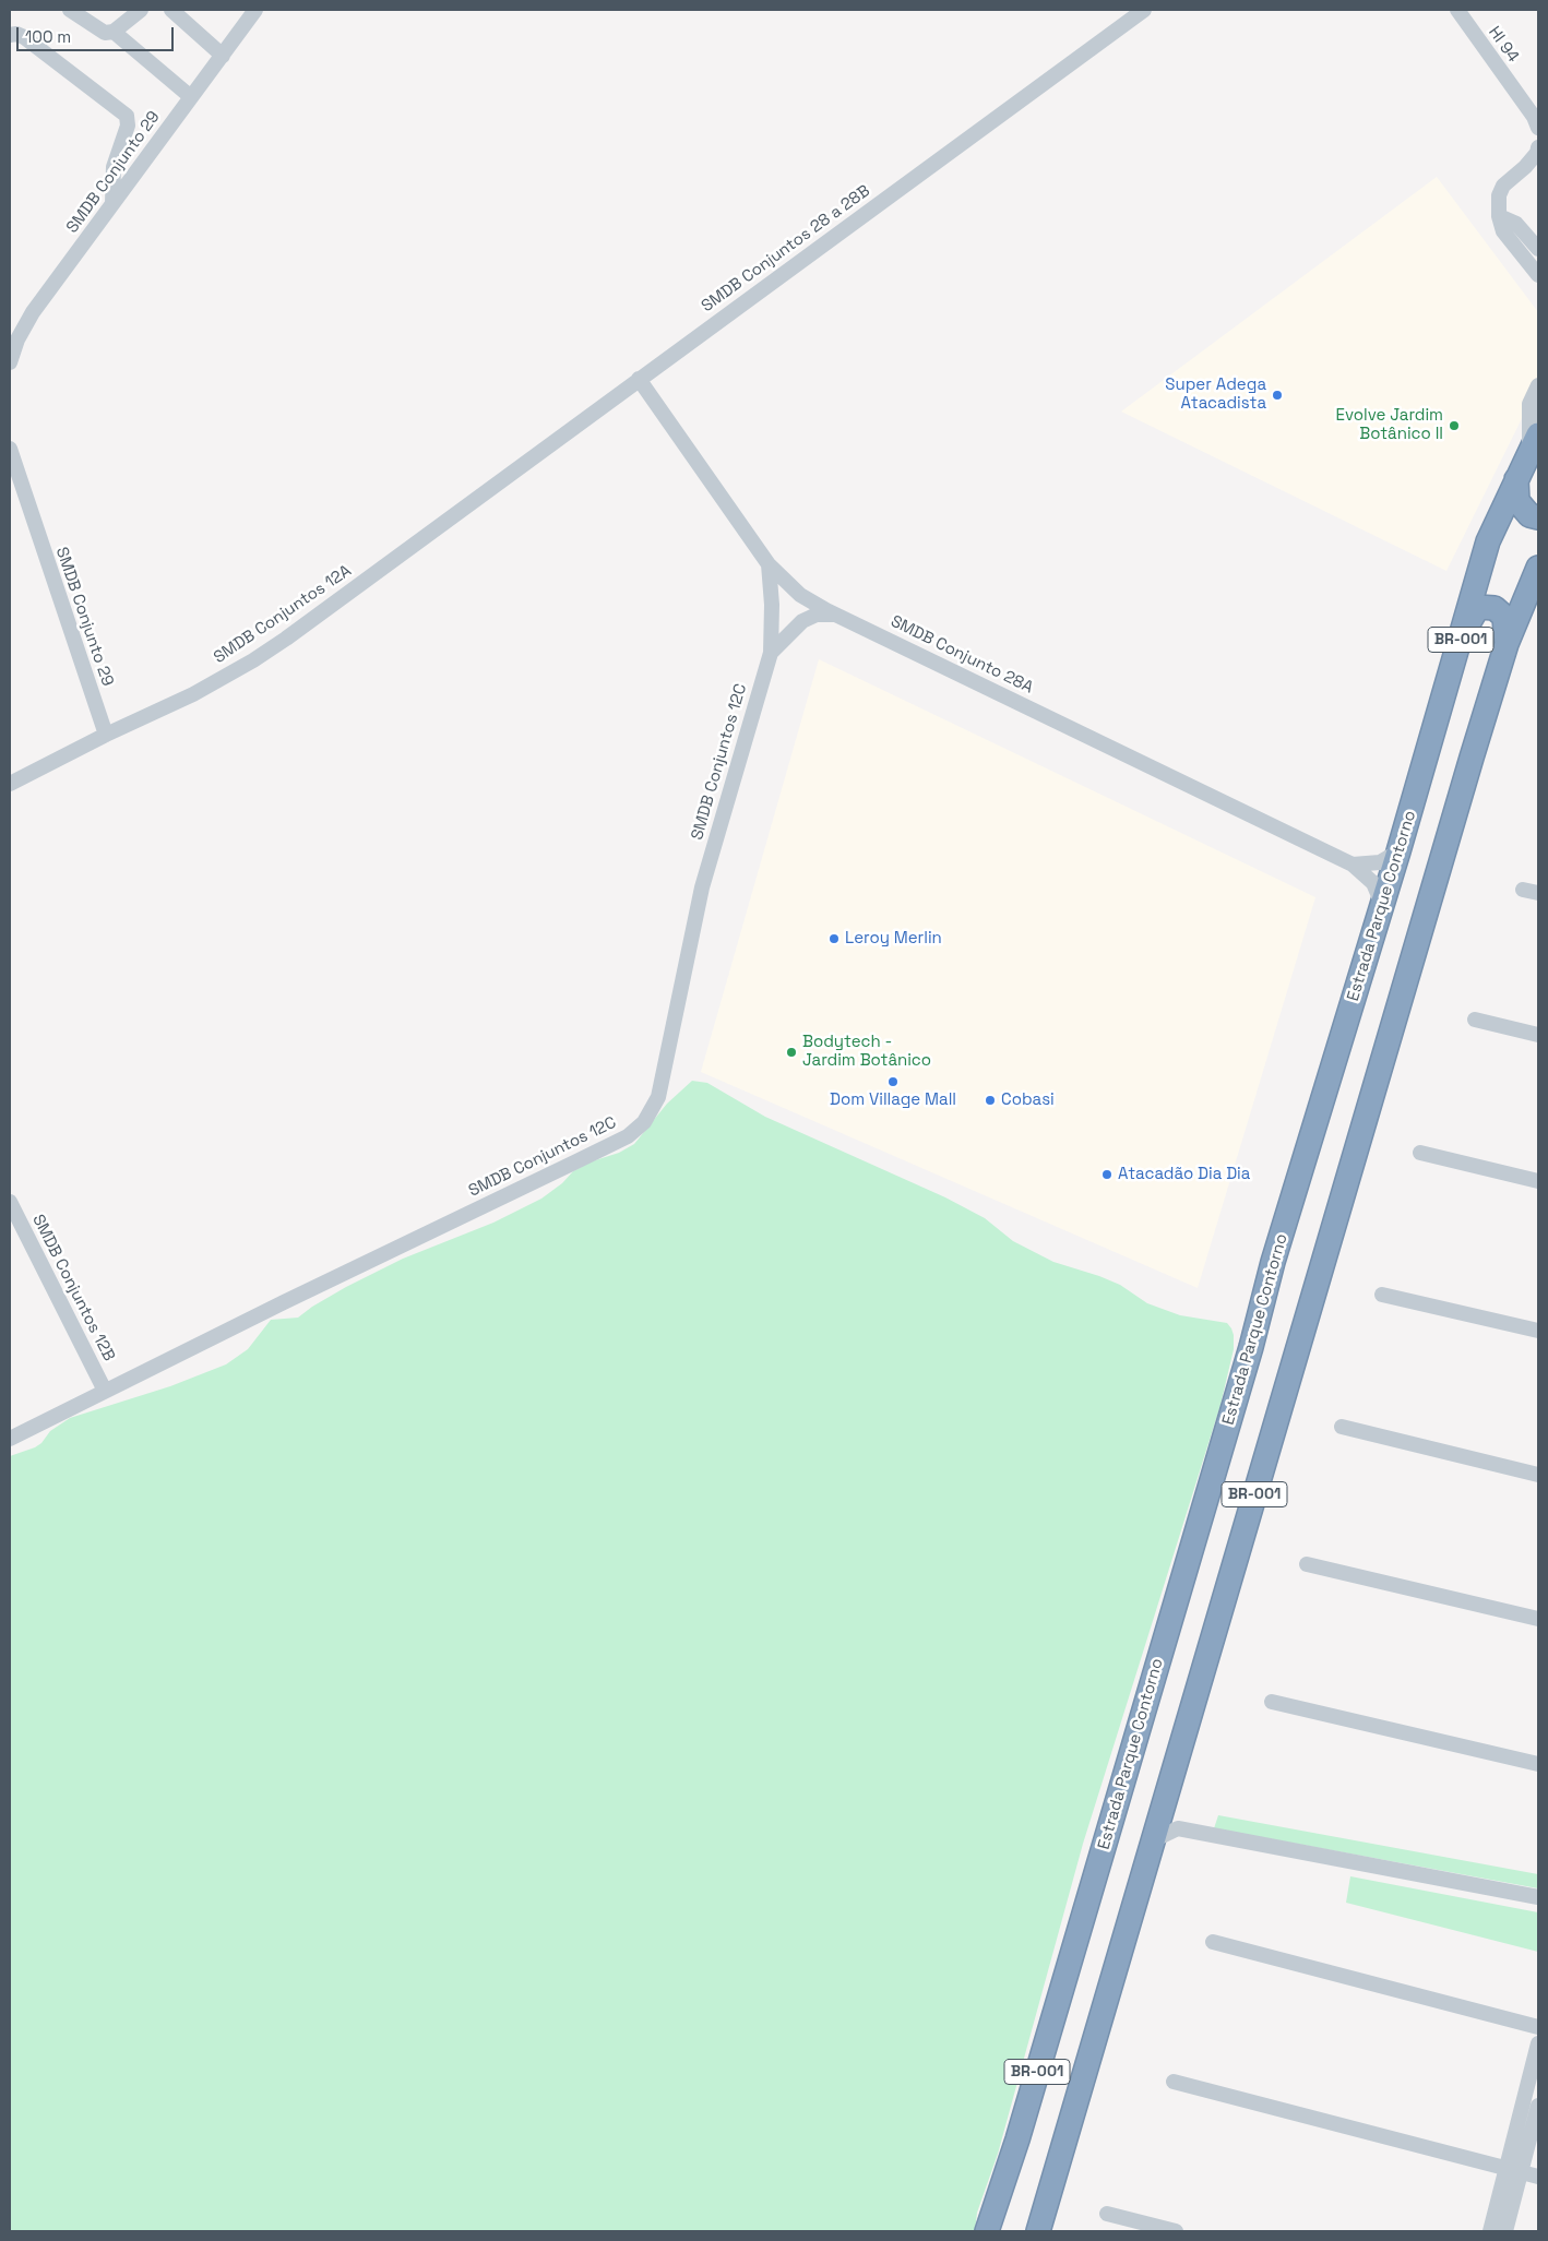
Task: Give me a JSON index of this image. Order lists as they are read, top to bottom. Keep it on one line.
{"streets":{"highway":["BR-001","Estrada Parque Contorno"],"street":["HI 94","SMDB Conjunto 29","SMDB Conjuntos 28 a 28B","SMDB Conjuntos 12A","SMDB Conjunto 28A","SMDB Conjuntos 12C","SMDB Conjuntos 12B"]},"crossings":[["SMDB Conjunto 29","SMDB Conjuntos 12A"],["SMDB Conjuntos 28 a 28B","SMDB Conjuntos 12A"],["SMDB Conjuntos 28 a 28B","SMDB Conjunto 28A"],["SMDB Conjunto 28A","SMDB Conjuntos 12C"],["SMDB Conjuntos 12C","SMDB Conjuntos 12B"]],"places":["Super Adega Atacadista","Evolve Jardim Botânico II","Leroy Merlin","Bodytech - Jardim Botânico","Dom Village Mall","Cobasi","Atacadão Dia Dia"],"scale_bar":"100 m"}
